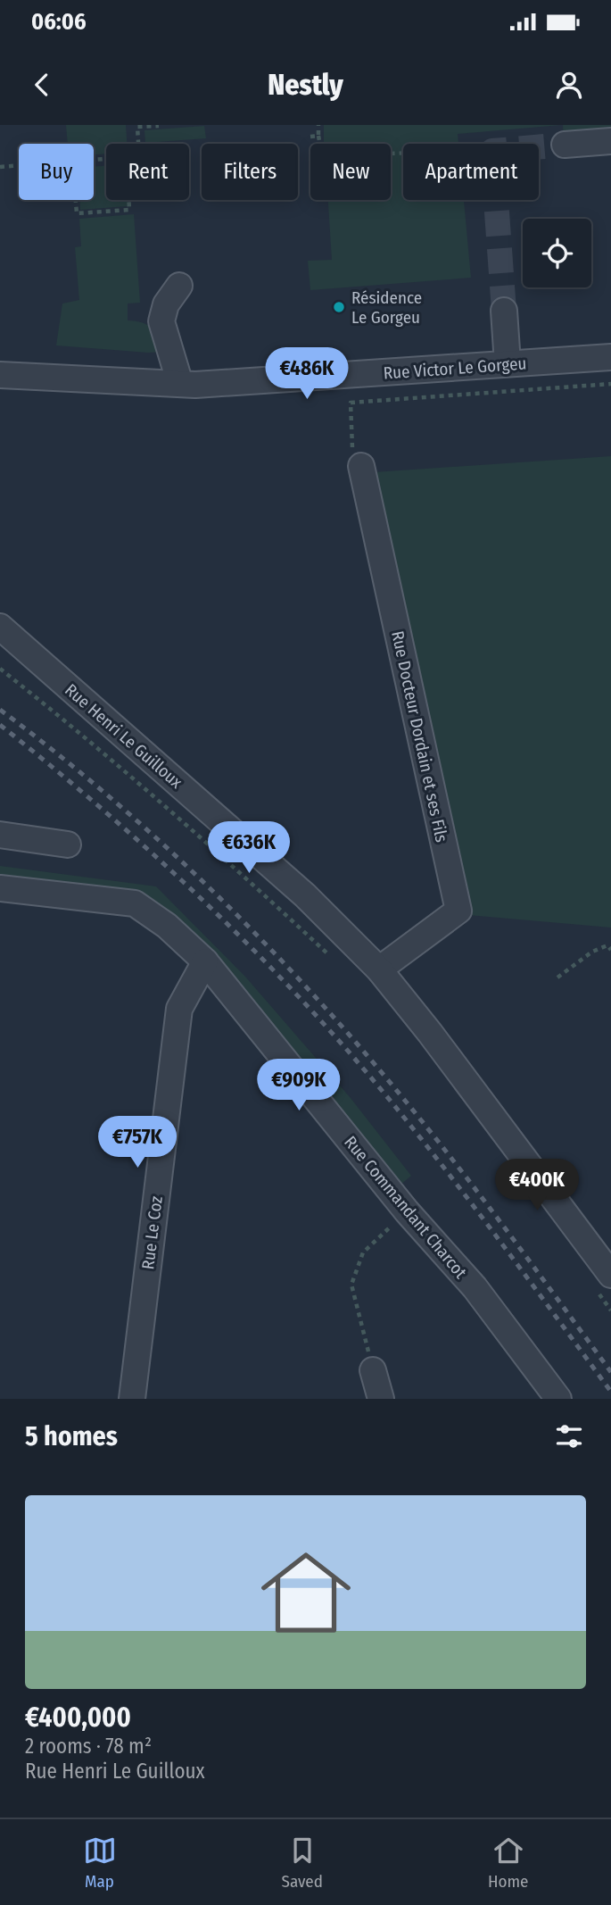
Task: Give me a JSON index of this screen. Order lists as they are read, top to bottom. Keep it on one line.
{"streets":{"street":["Rue Victor Le Gorgeu","Rue Henri Le Guilloux","Rue Docteur Dordain et ses Fils","Rue Commandant Charcot","Rue Le Coz"]},"crossings":[["Rue Henri Le Guilloux","Rue Docteur Dordain et ses Fils"],["Rue Commandant Charcot","Rue Le Coz"]],"places":["Résidence Le Gorgeu"],"page":{"status":"06:06","header":"Nestly","chip":["Buy","Rent","Filters","New","Apartment"],"price":["€486K","€636K","€909K","€757K","€400K"],"heading":"5 homes","list":[{"name":"€400,000","note":"2 rooms · 78 m² · Rue Henri Le Guilloux"}],"tabs":["Map","Saved","Home"]}}
